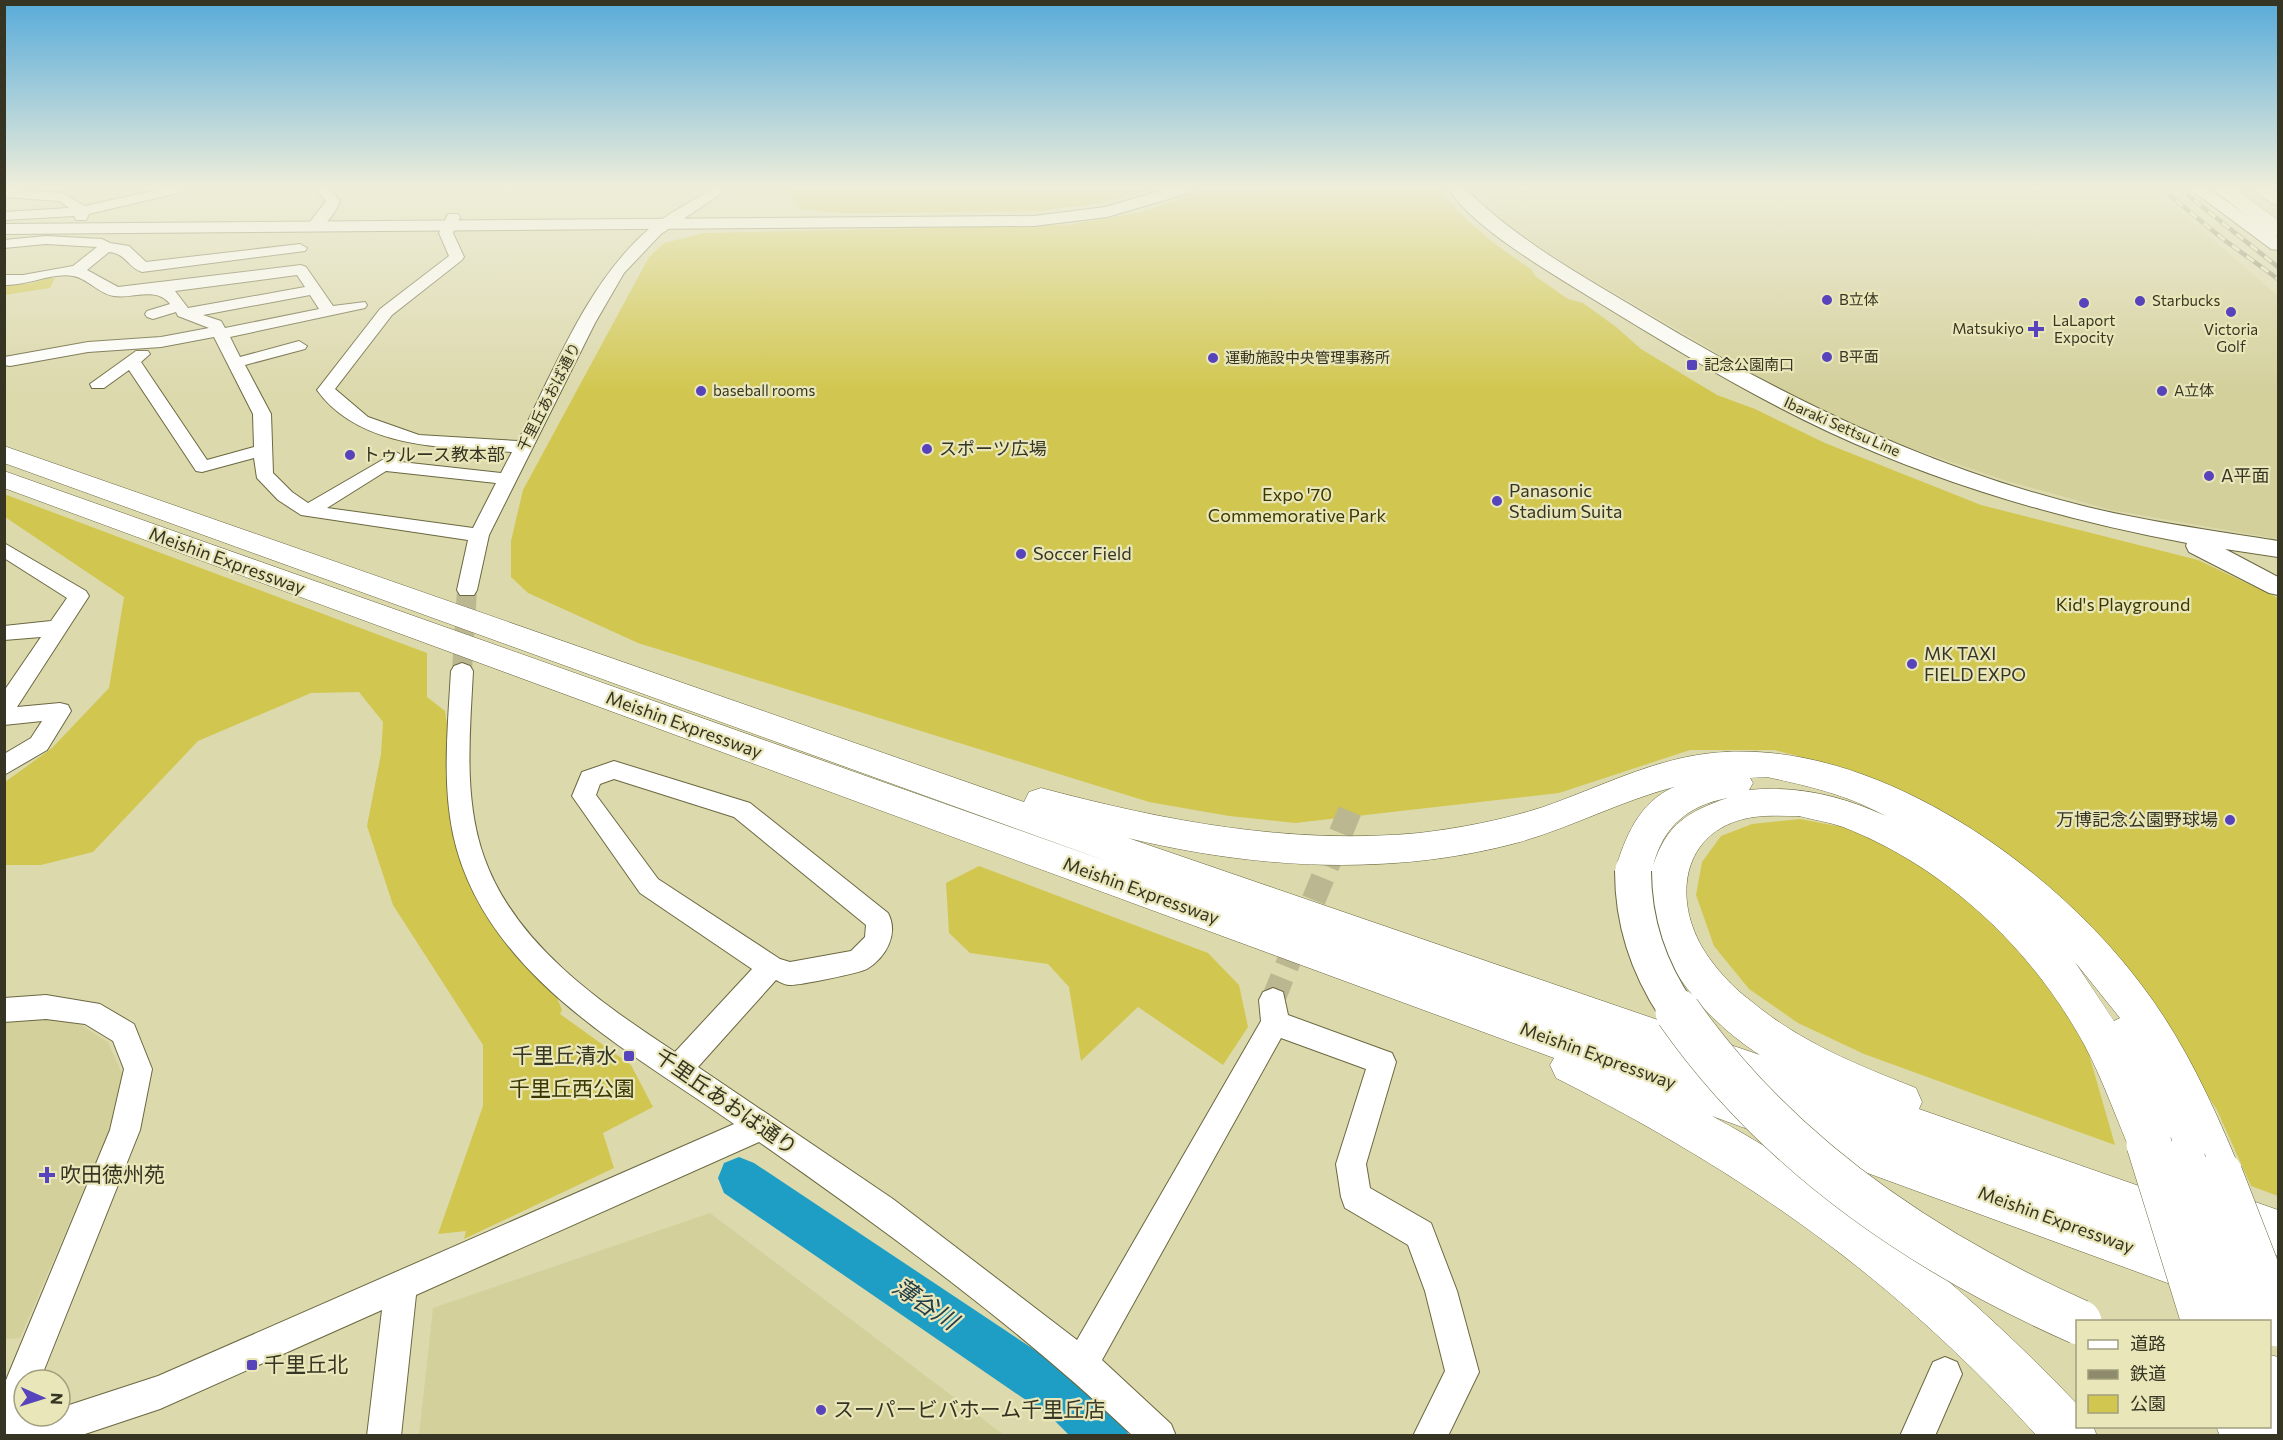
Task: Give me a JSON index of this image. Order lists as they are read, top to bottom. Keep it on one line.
{"streets":{"highway":["Meishin Expressway"],"main road":["Ibaraki Settsu Line"],"street":["千里丘あおば通り"]},"water":["薄谷川"],"parks":["Expo '70 Commemorative Park","Kid's Playground","千里丘西公園"],"places":{"other":["B立体","Starbucks","LaLaport Expocity","Victoria Golf","B平面","運動施設中央管理事務所","baseball rooms","A立体","スポーツ広場","トゥルース教本部","A平面","Panasonic Stadium Suita","Soccer Field","MK TAXI FIELD EXPO","万博記念公園野球場","スーパービバホーム千里丘店"],"health":["Matsukiyo","吹田徳州苑"],"transit":["記念公園南口","千里丘清水","千里丘北"]},"legend":["道路","鉄道","公園"],"north":"right"}
